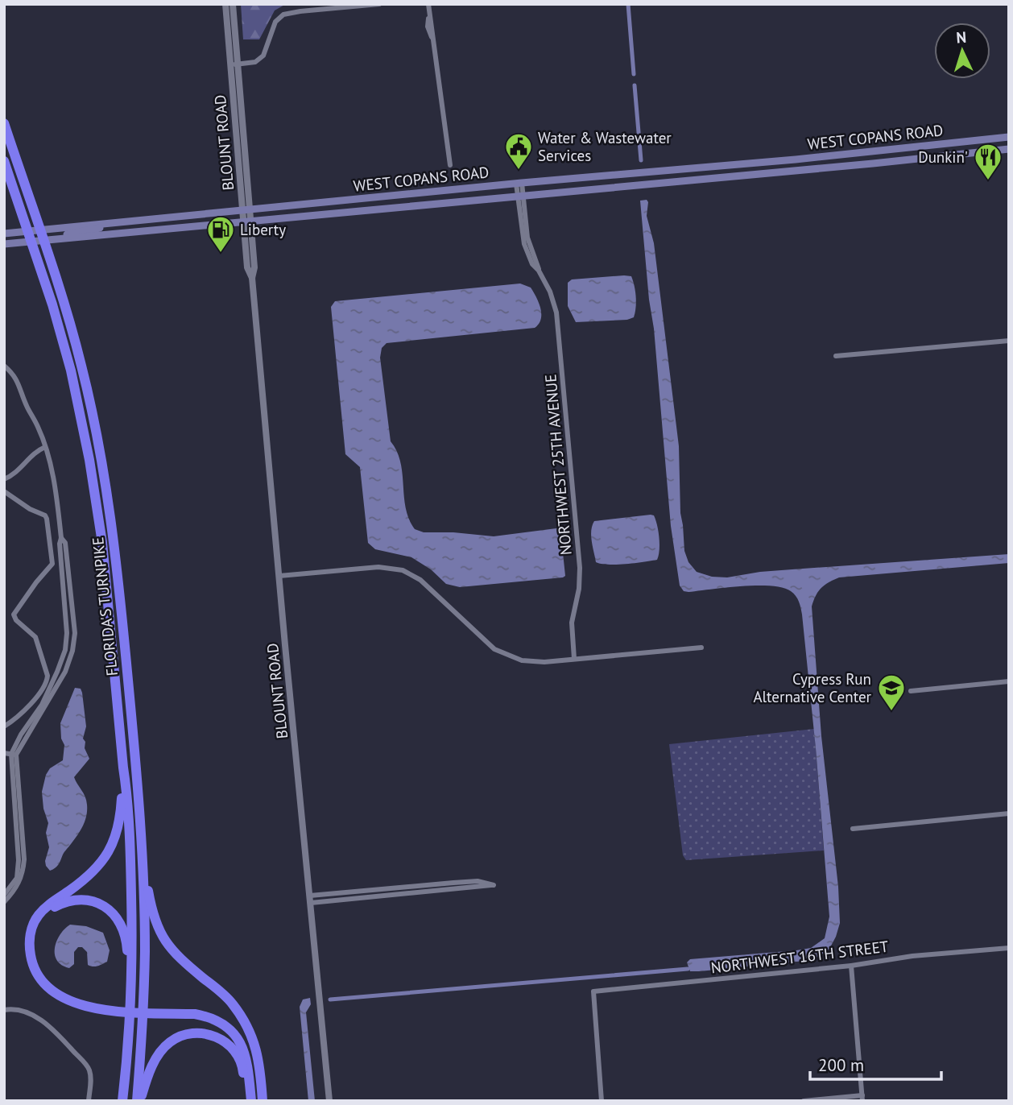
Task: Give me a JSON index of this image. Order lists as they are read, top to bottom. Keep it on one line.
{"streets":{"highway":["FLORIDA'S TURNPIKE"],"main road":["WEST COPANS ROAD"],"street":["BLOUNT ROAD","NORTHWEST 25TH AVENUE","NORTHWEST 16TH STREET"]},"crossings":[["WEST COPANS ROAD","BLOUNT ROAD"],["WEST COPANS ROAD","NORTHWEST 25TH AVENUE"]],"places":{"public building":["Water & Wastewater Services"],"restaurant":["Dunkin'"],"fuel station":["Liberty"],"school or university":["Cypress Run Alternative Center"]},"scale_bar":"200 m","north":"top"}
